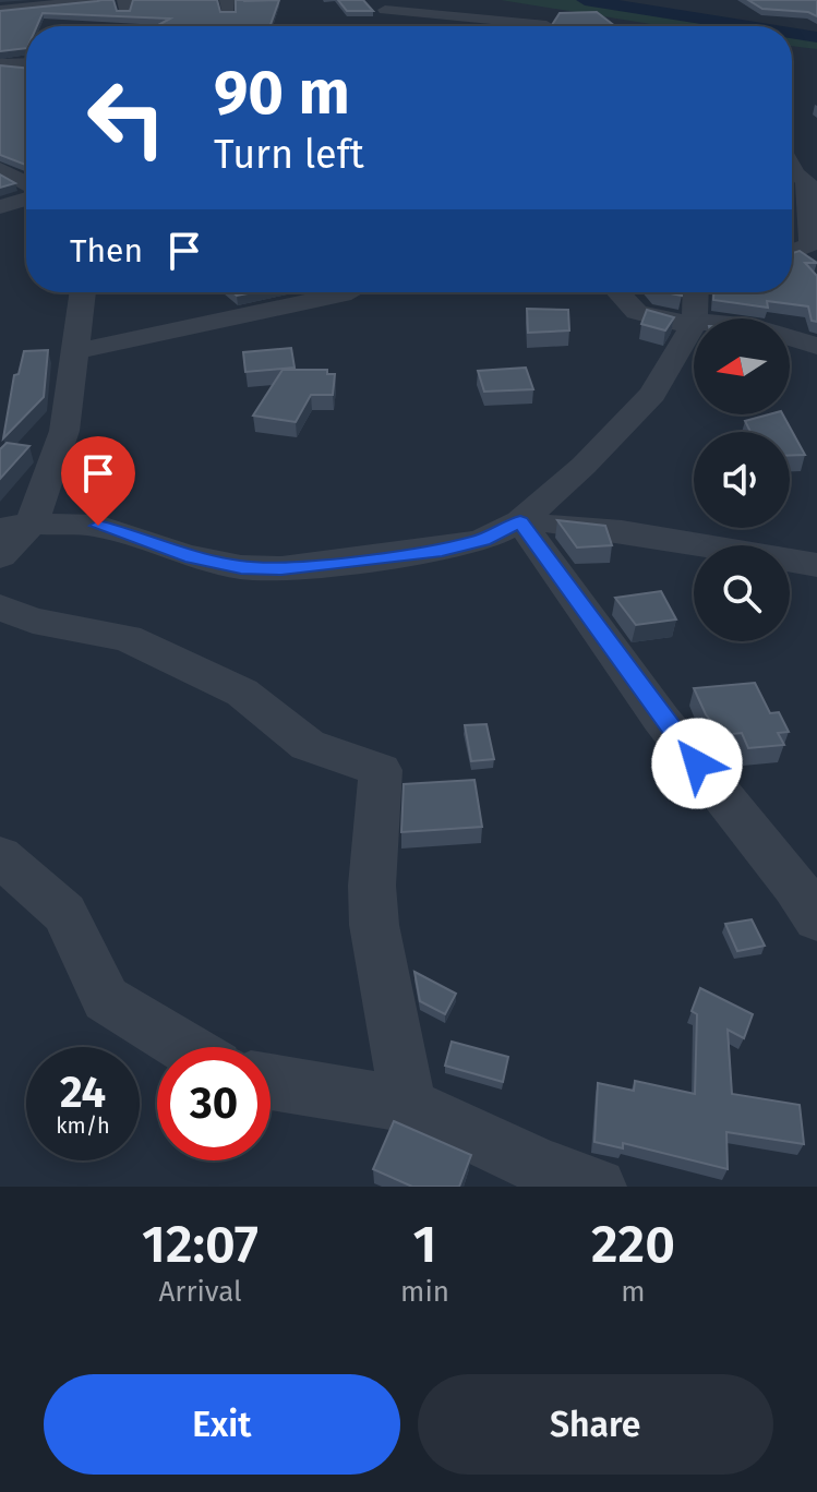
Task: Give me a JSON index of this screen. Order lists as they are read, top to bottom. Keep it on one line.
{"north":"left","page":{"turn":["90 m","Turn left"],"then":"Then","speed":"24 km/h","limit":"30","eta":["12:07","Arrival","1","min","220","m"],"buttons":["Exit","Share"]}}
